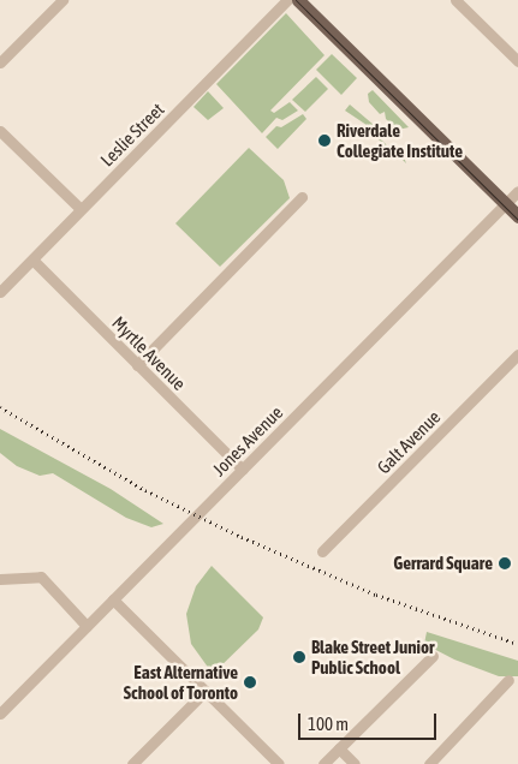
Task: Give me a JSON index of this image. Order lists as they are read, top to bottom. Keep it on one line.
{"streets":{"street":["Leslie Street","Myrtle Avenue","Jones Avenue","Galt Avenue"]},"crossings":[["Leslie Street","Myrtle Avenue"],["Myrtle Avenue","Jones Avenue"]],"places":["Riverdale Collegiate Institute","Gerrard Square","Blake Street Junior Public School","East Alternative School of Toronto"],"scale_bar":"100 m"}
